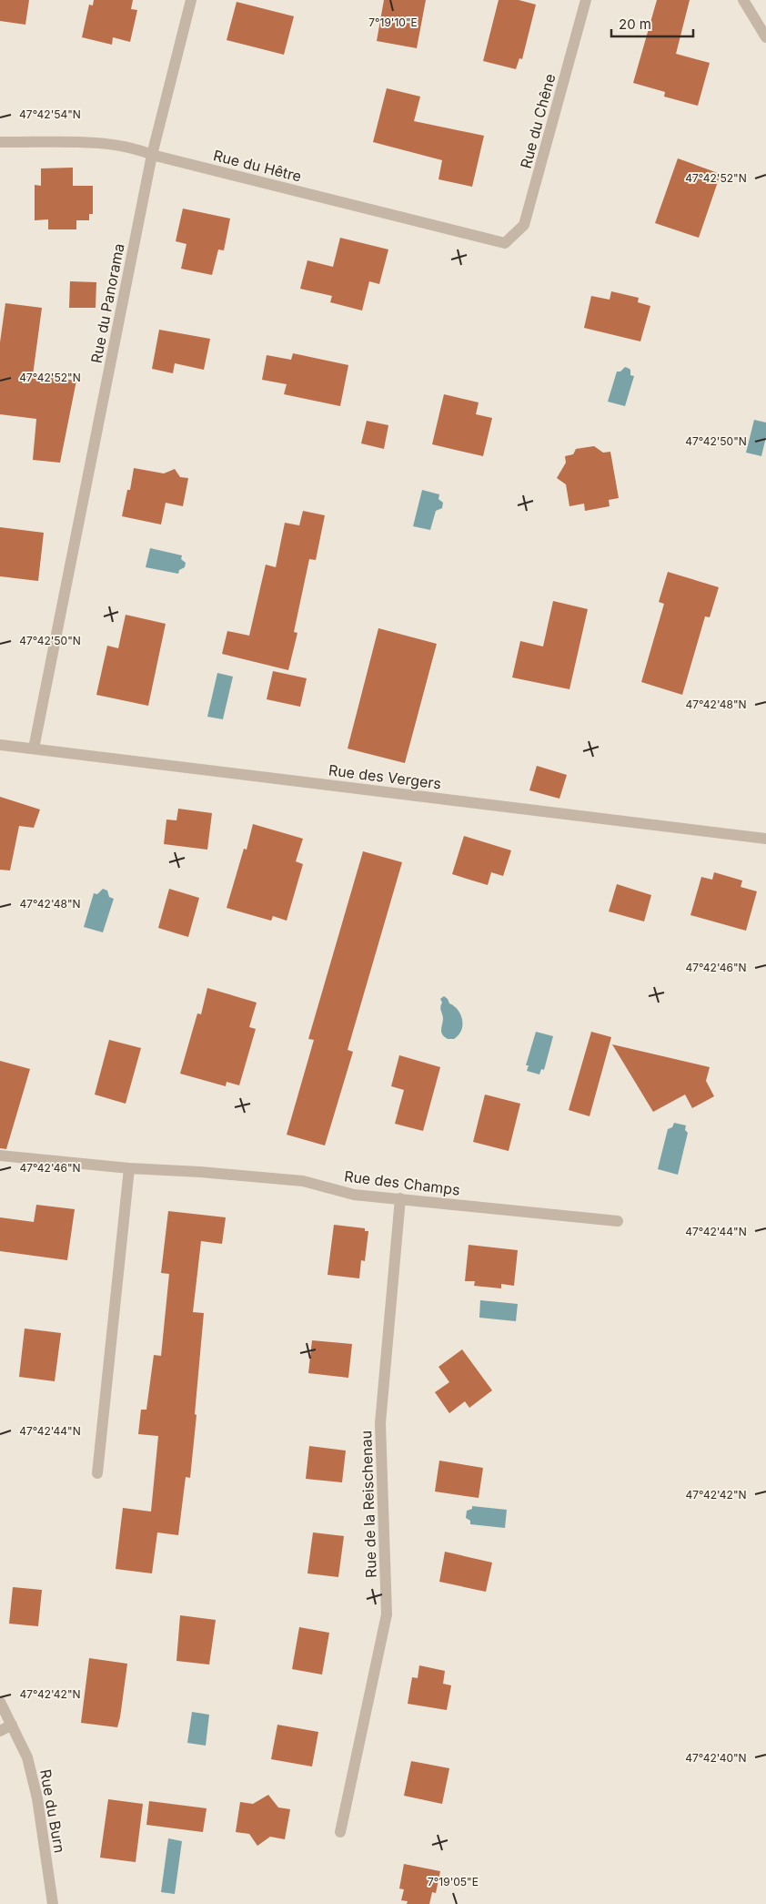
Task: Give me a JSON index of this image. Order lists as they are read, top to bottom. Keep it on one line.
{"streets":{"street":["Rue du Chêne","Rue du Hêtre","Rue du Panorama","Rue des Vergers","Rue des Champs","Rue de la Reischenau","Rue du Burn"]},"crossings":[["Rue du Chêne","Rue du Hêtre"],["Rue du Hêtre","Rue du Panorama"],["Rue du Panorama","Rue des Vergers"],["Rue des Champs","Rue de la Reischenau"]],"scale_bar":"20 m","coordinates":["7°19'10\"E","47°42'54\"N","47°42'52\"N","47°42'50\"N","47°42'48\"N","47°42'46\"N","47°42'44\"N","47°42'42\"N","47°42'40\"N","7°19'05\"E"]}
